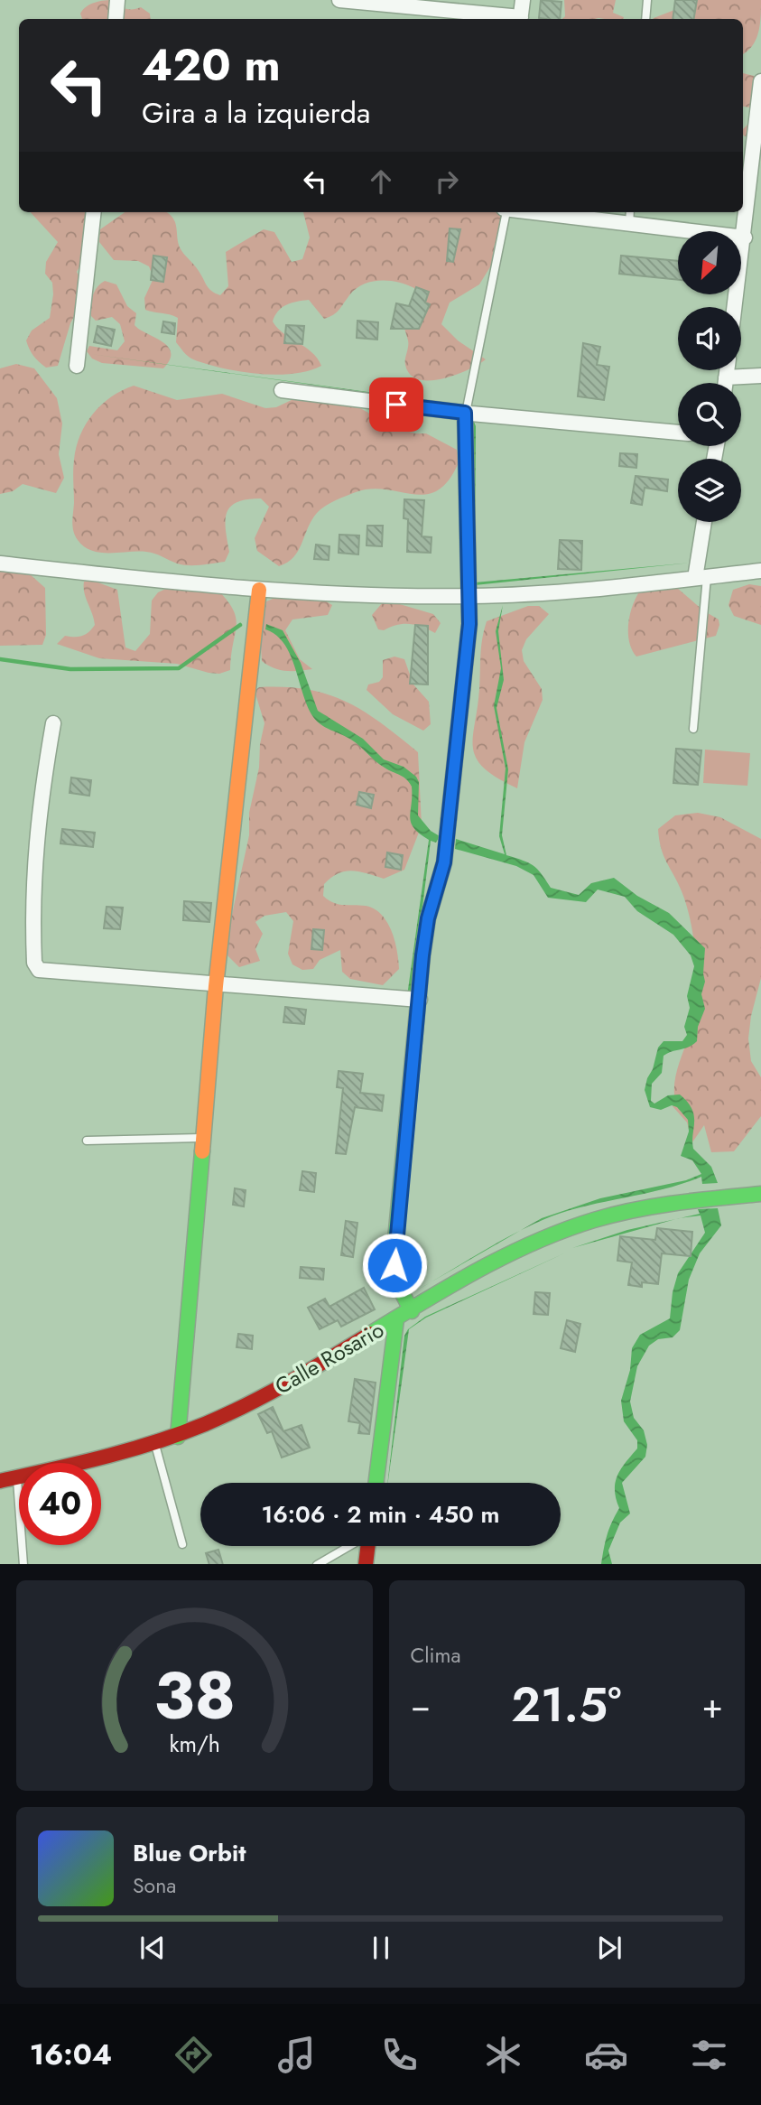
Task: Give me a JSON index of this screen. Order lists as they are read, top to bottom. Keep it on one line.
{"streets":{"street":["Calle Rosario"]},"north":"bottom left","page":{"turn":["420 m","Gira a la izquierda"],"limit":"40","trip":"16:06 · 2 min · 450 m","tile":"Clima","heat":["−","21.5°","+"],"song":["Blue Orbit","Sona"],"tabs":"16:04","gauge":["38","km/h"]}}
